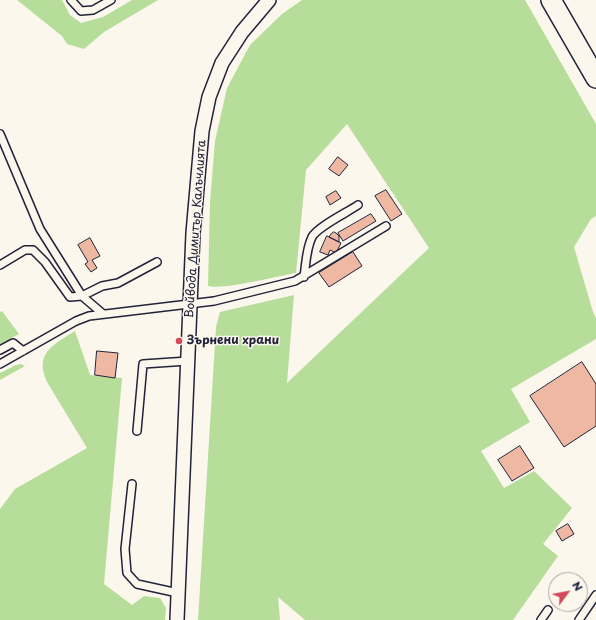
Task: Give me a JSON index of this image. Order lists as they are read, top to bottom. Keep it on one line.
{"streets":{"street":["Войвода Димитър Калъчлията"]},"places":["Зърнени храни"],"north":"top right"}
